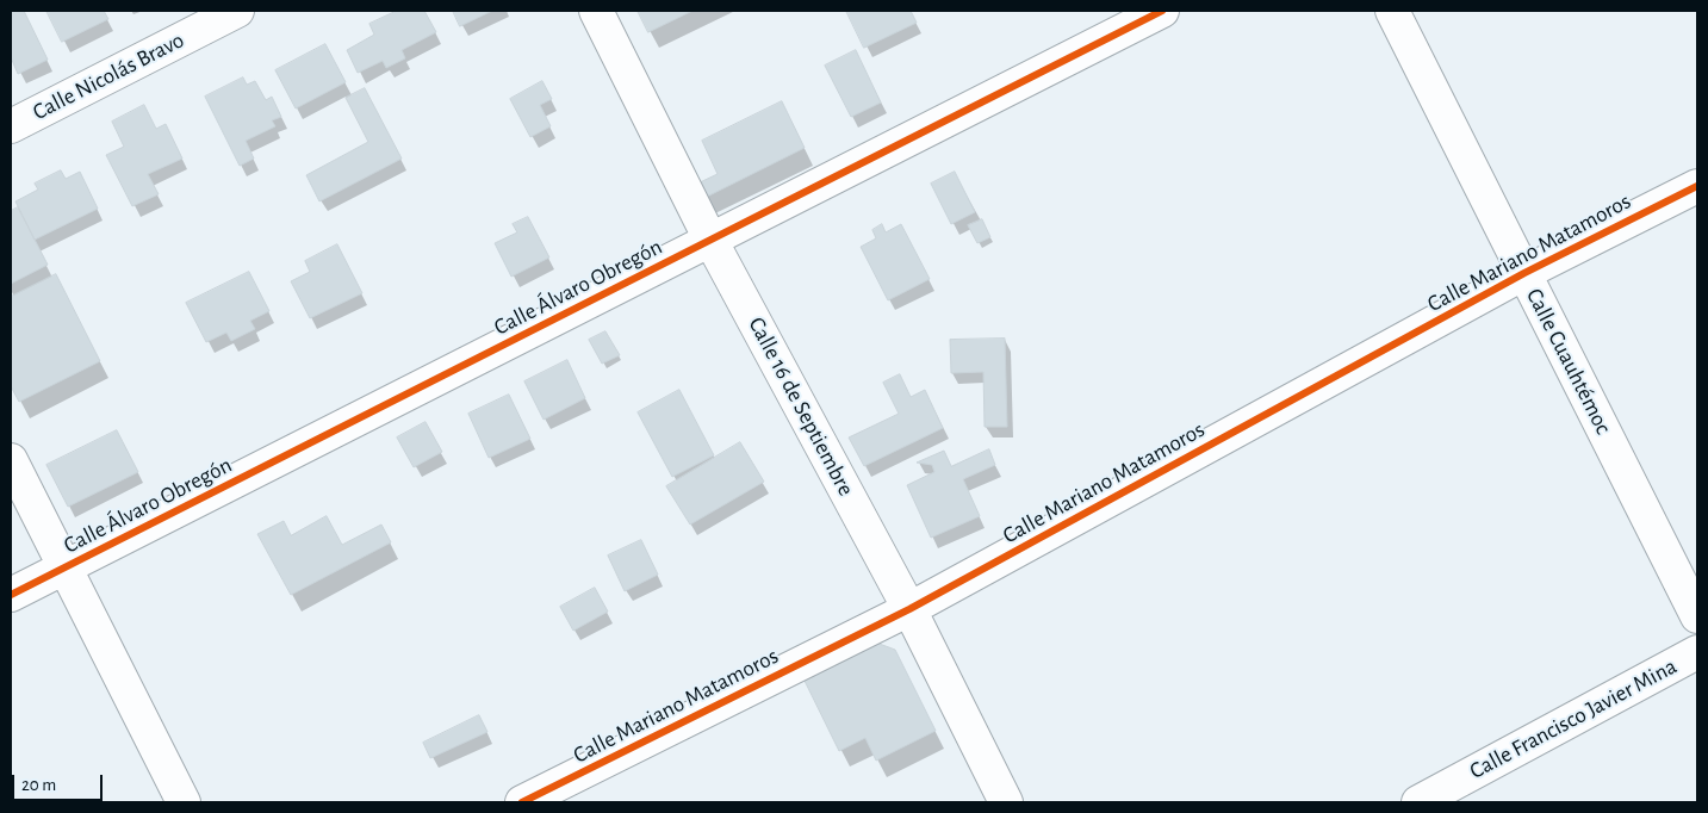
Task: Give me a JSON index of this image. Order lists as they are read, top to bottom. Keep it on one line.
{"streets":{"street":["Calle Nicolás Bravo","Calle Mariano Matamoros","Calle Álvaro Obregón","Calle Cuauhtémoc","Calle 16 de Septiembre","Calle Francisco Javier Mina"]},"crossings":[["Calle Mariano Matamoros","Calle Cuauhtémoc"],["Calle Mariano Matamoros","Calle 16 de Septiembre"],["Calle Álvaro Obregón","Calle 16 de Septiembre"]],"scale_bar":"20 m"}
